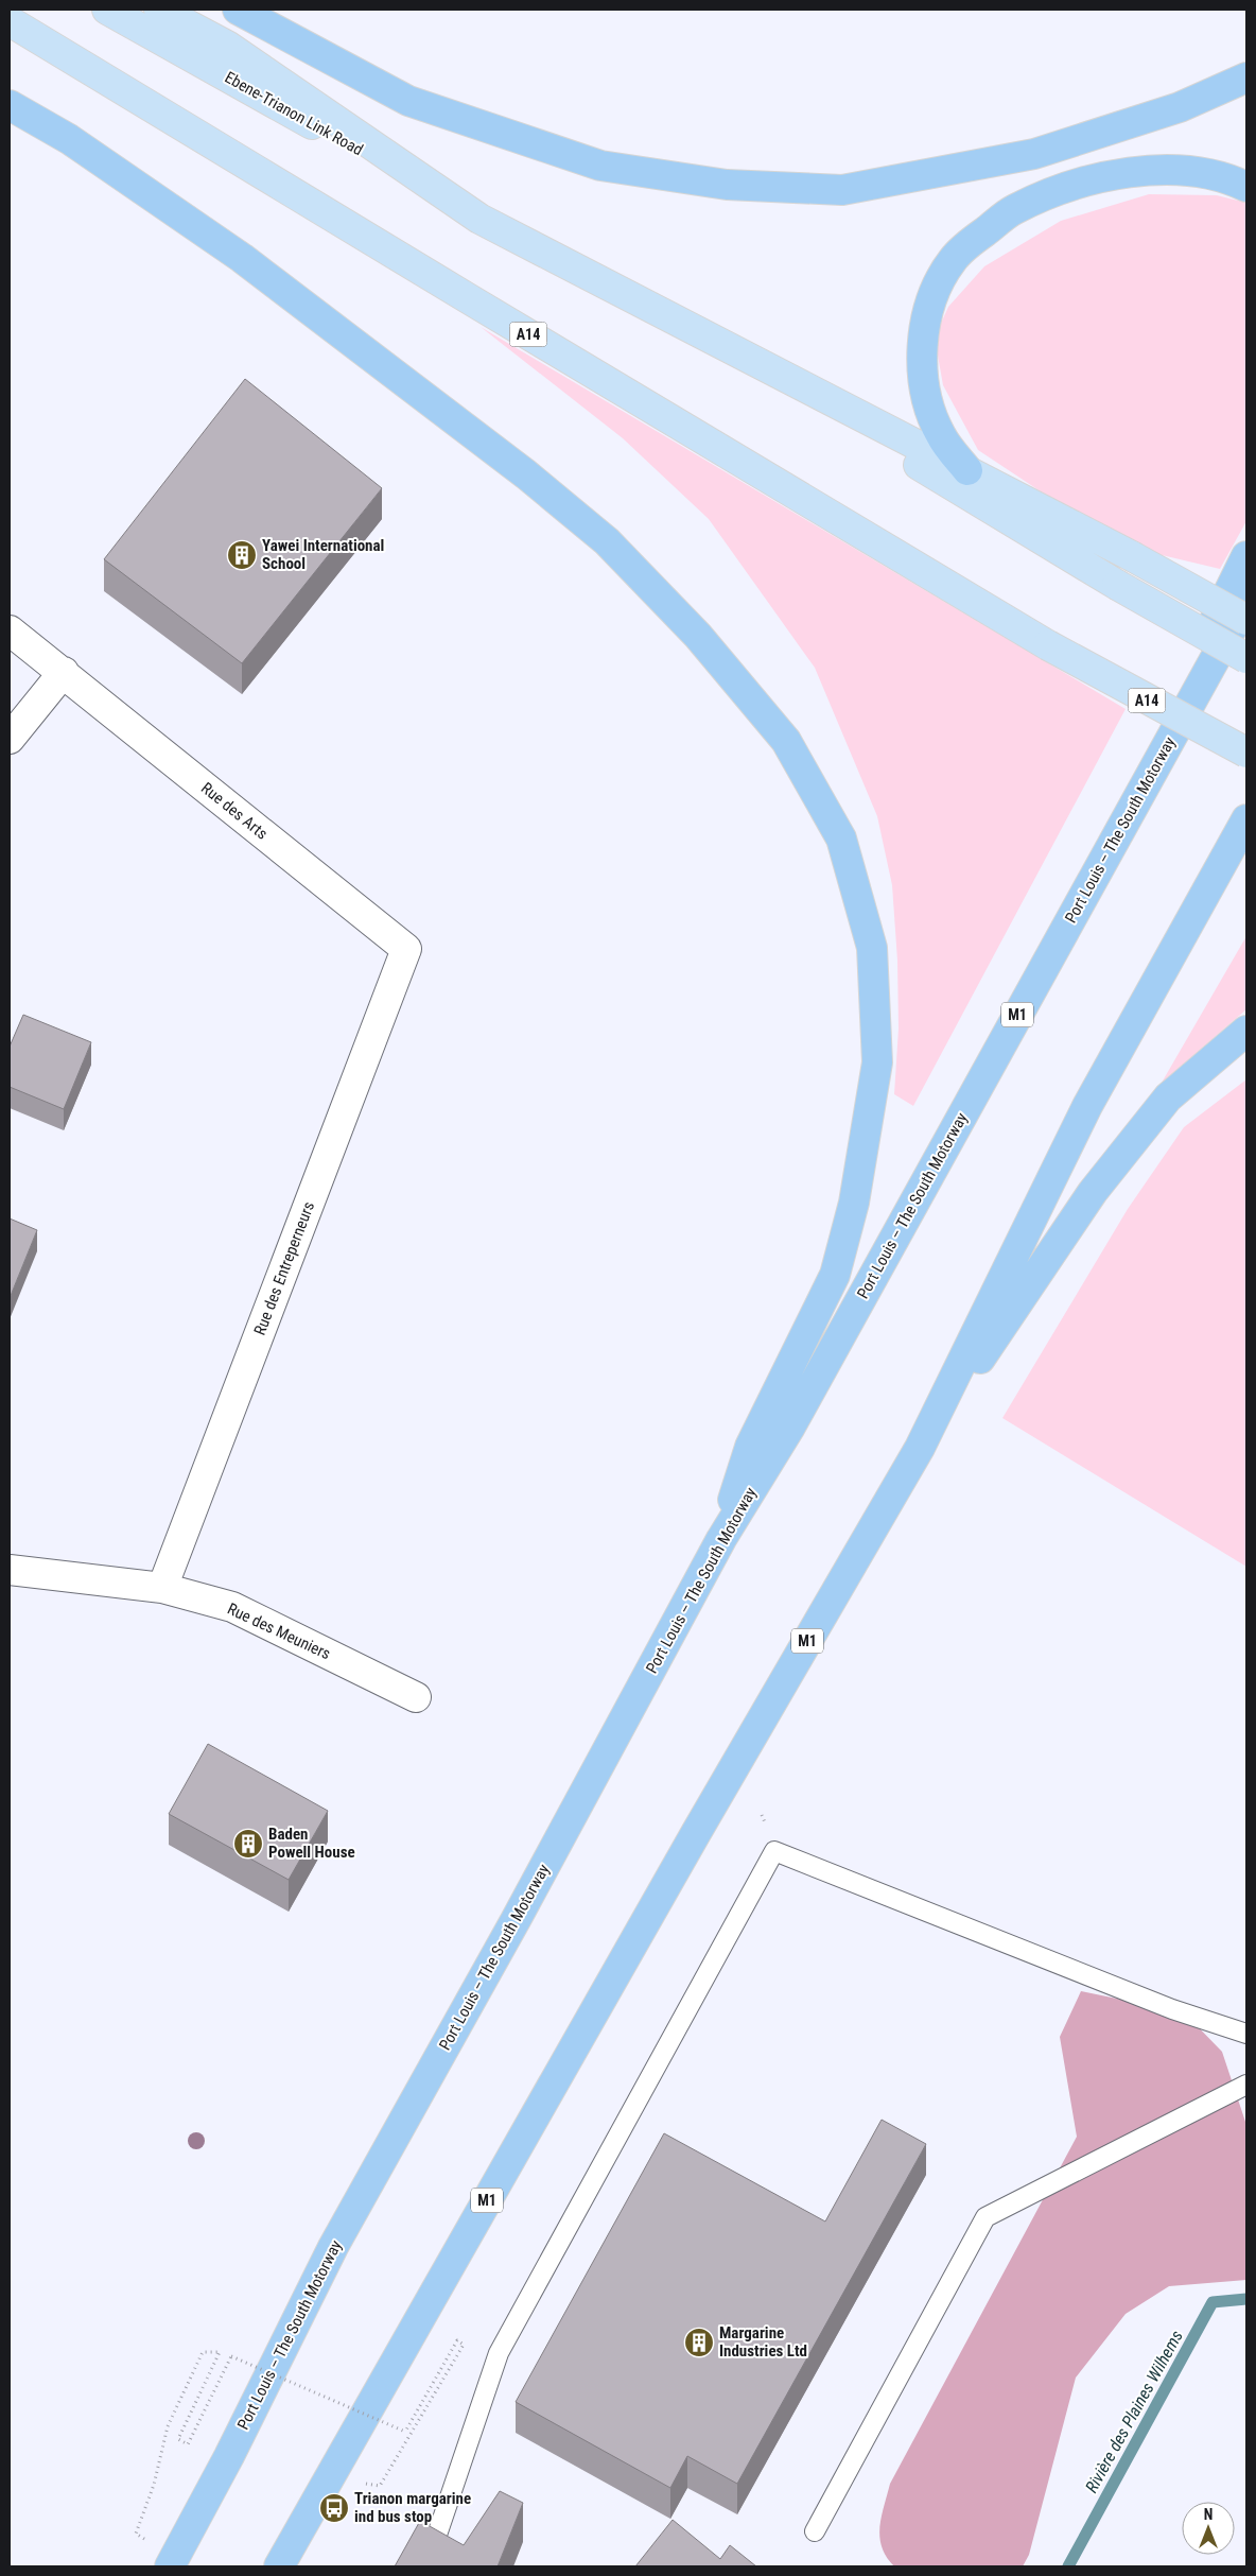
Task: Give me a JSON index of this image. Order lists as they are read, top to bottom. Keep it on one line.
{"streets":{"highway":["Port Louis – The South Motorway","M1"],"main road":["Ebene-Trianon Link Road","A14"],"street":["Rue des Arts","Rue des Entreperneurs","Rue des Meuniers"]},"crossings":[["Rue des Arts","Rue des Entreperneurs"],["Rue des Entreperneurs","Rue des Meuniers"]],"water":["Rivière des Plaines Wilhems"],"places":{"building":["Yawei International School","Baden Powell House","Margarine Industries Ltd"],"bus stop":["Trianon margarine ind bus stop"]},"north":"top"}
